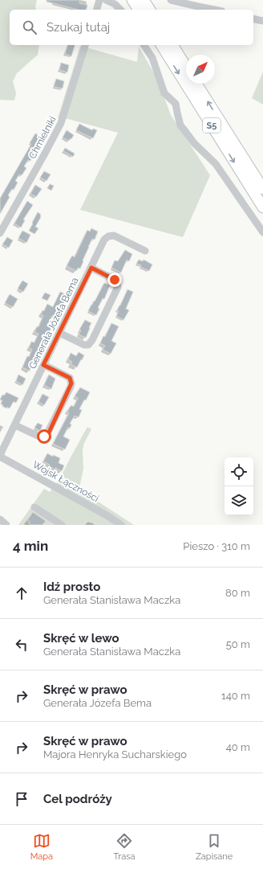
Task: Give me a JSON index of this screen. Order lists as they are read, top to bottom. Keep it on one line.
{"streets":{"highway":["S5"],"street":["Chmielniki","Generała Józefa Bema","Wojsk Łączności"]},"crossings":[["Generała Józefa Bema","Wojsk Łączności"]],"north":"top right","page":{"search":"Szukaj tutaj","heading":["4 min","Pieszo · 310 m"],"list":[["Idź prosto","Generała Stanisława Maczka","80 m"],["Skręć w lewo","Generała Stanisława Maczka","50 m"],["Skręć w prawo","Generała Józefa Bema","140 m"],["Skręć w prawo","Majora Henryka Sucharskiego","40 m"],"Cel podróży"],"nav":["Mapa","Trasa","Zapisane"]}}
